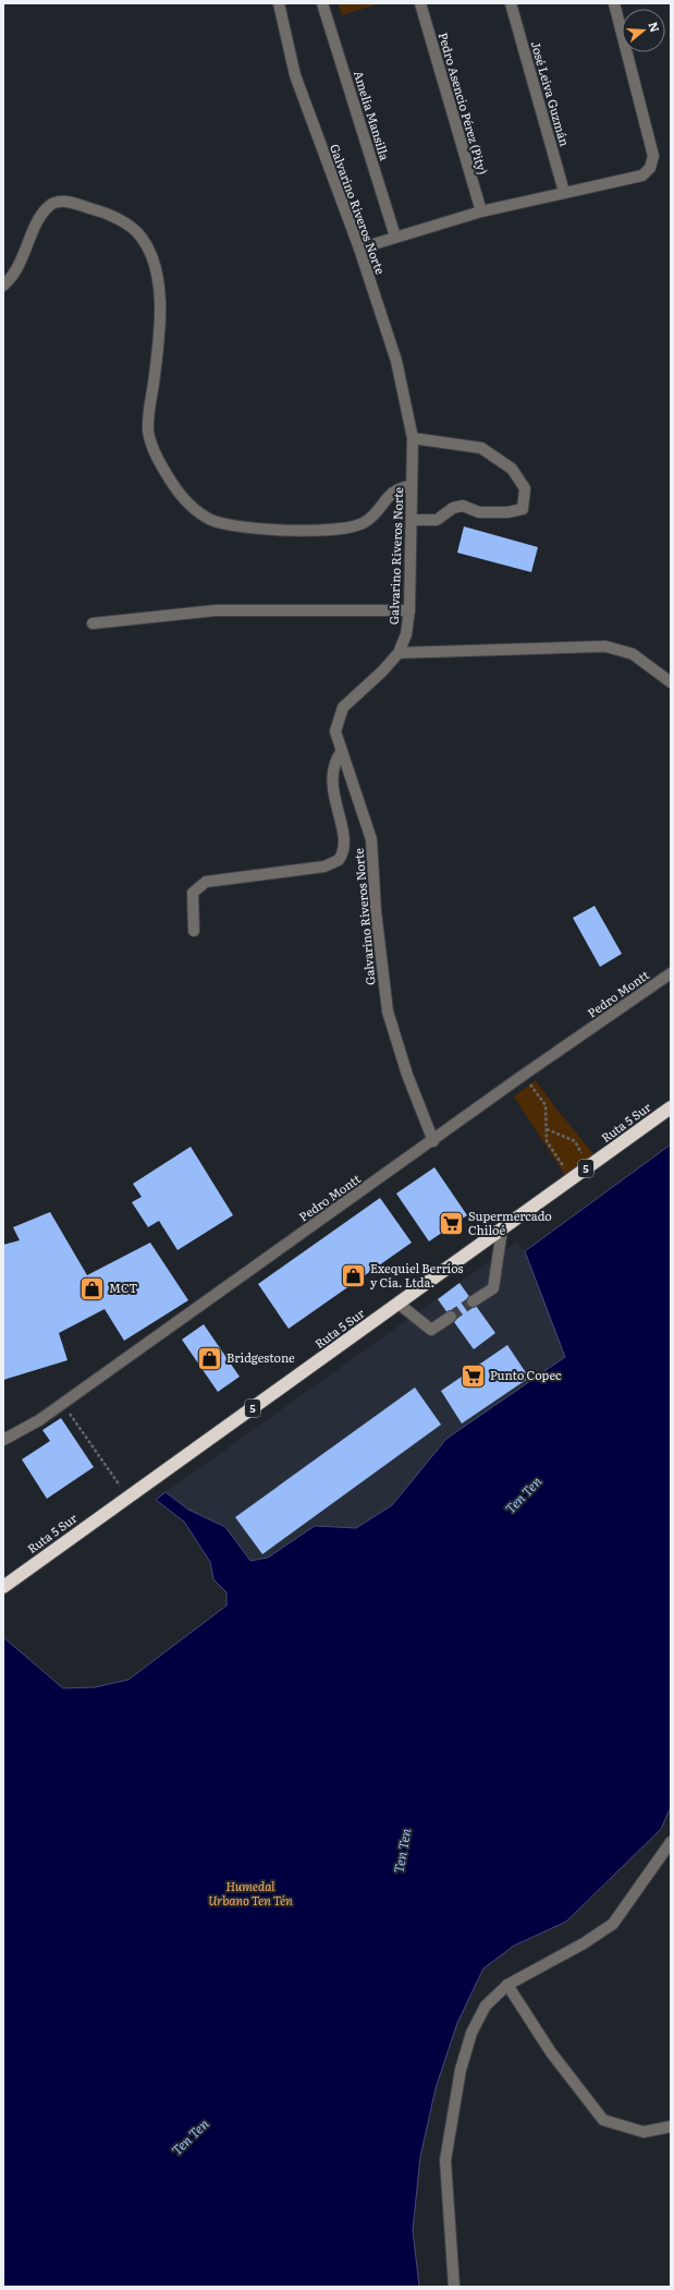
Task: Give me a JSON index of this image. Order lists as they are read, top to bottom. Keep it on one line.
{"streets":{"highway":["Ruta 5 Sur","5"],"street":["José Leiva Guzmán","Pedro Asencio Pérez (Pity)","Amelia Mansilla","Galvarino Riveros Norte","Pedro Montt"]},"crossings":[["Galvarino Riveros Norte","Pedro Montt"]],"water":["Ten Ten"],"parks":["Humedal Urbano Ten Tén"],"places":{"supermarket":["Supermercado Chiloé","Punto Copec"],"shop":["Exequiel Berríos y Cía. Ltda.","MCT","Bridgestone"]},"north":"right"}
